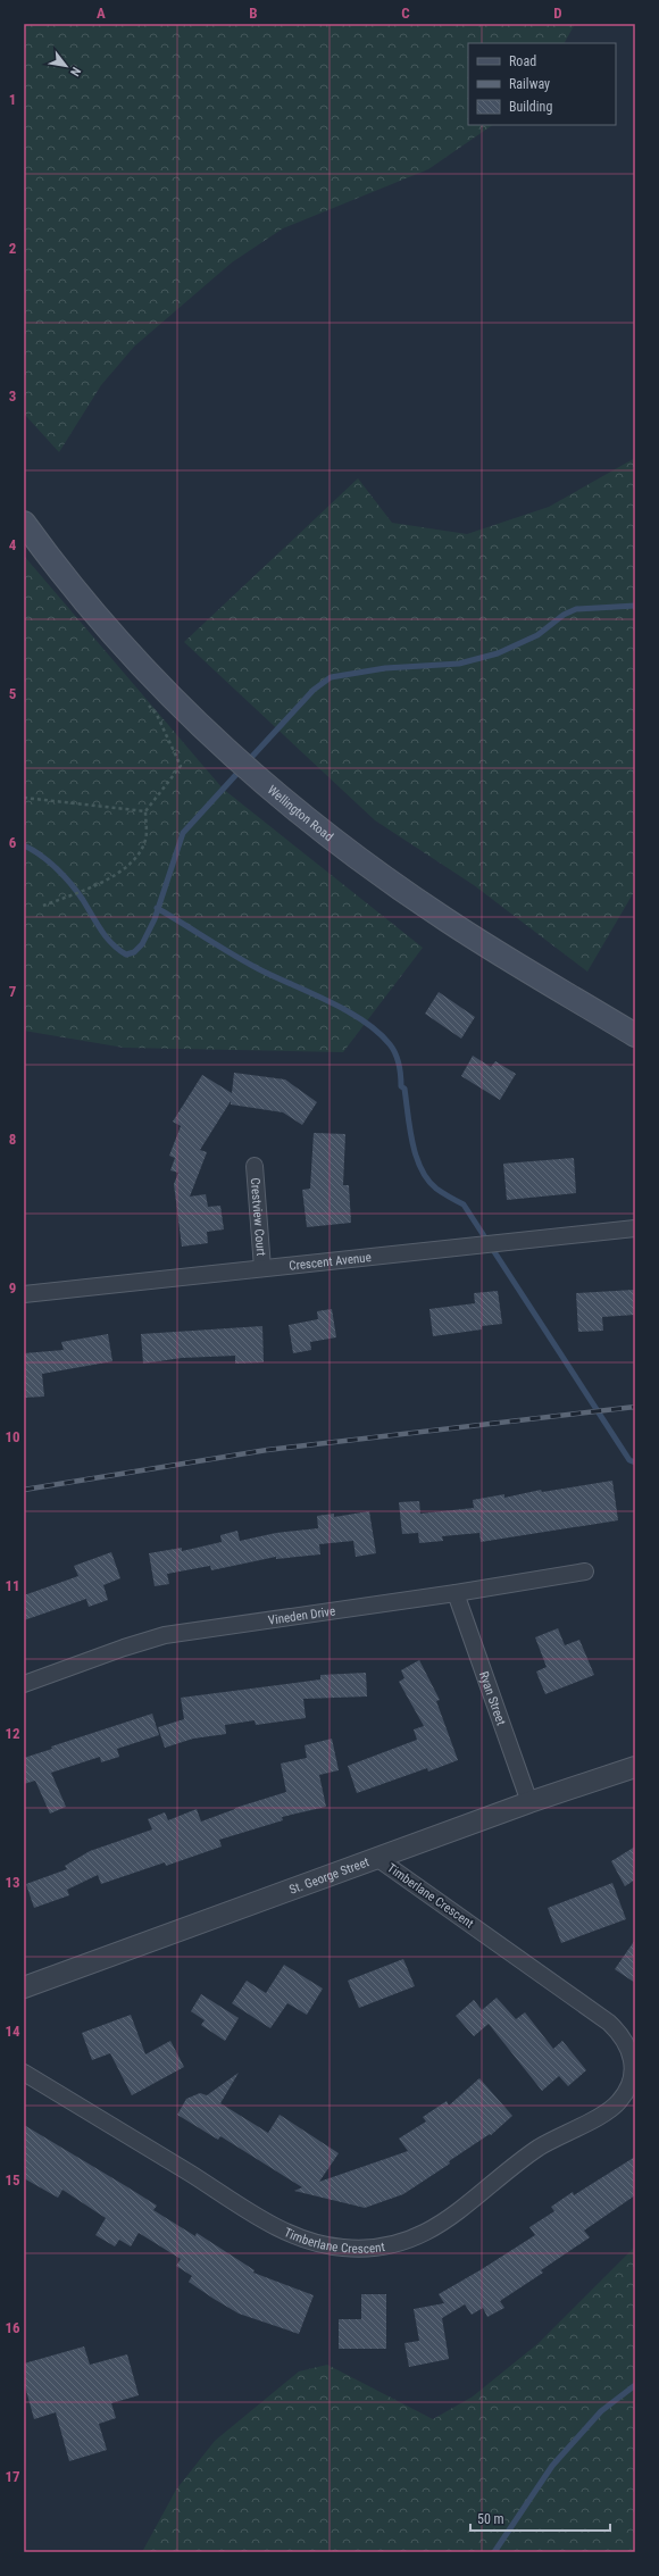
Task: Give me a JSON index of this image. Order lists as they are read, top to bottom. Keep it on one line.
{"streets":{"main road":["Wellington Road"],"street":["Crestview Court","Crescent Avenue","Vineden Drive","Ryan Street","St. George Street","Timberlane Crescent"]},"crossings":[["Crestview Court","Crescent Avenue"],["Vineden Drive","Ryan Street"],["Ryan Street","St. George Street"],["St. George Street","Timberlane Crescent"]],"legend":["Road","Railway","Building"],"scale_bar":"50 m","north":"bottom right","grid":{"columns":["A","B","C","D"],"rows":["1","2","3","4","5","6","7","8","9","10","11","12","13","14","15","16","17"]}}
